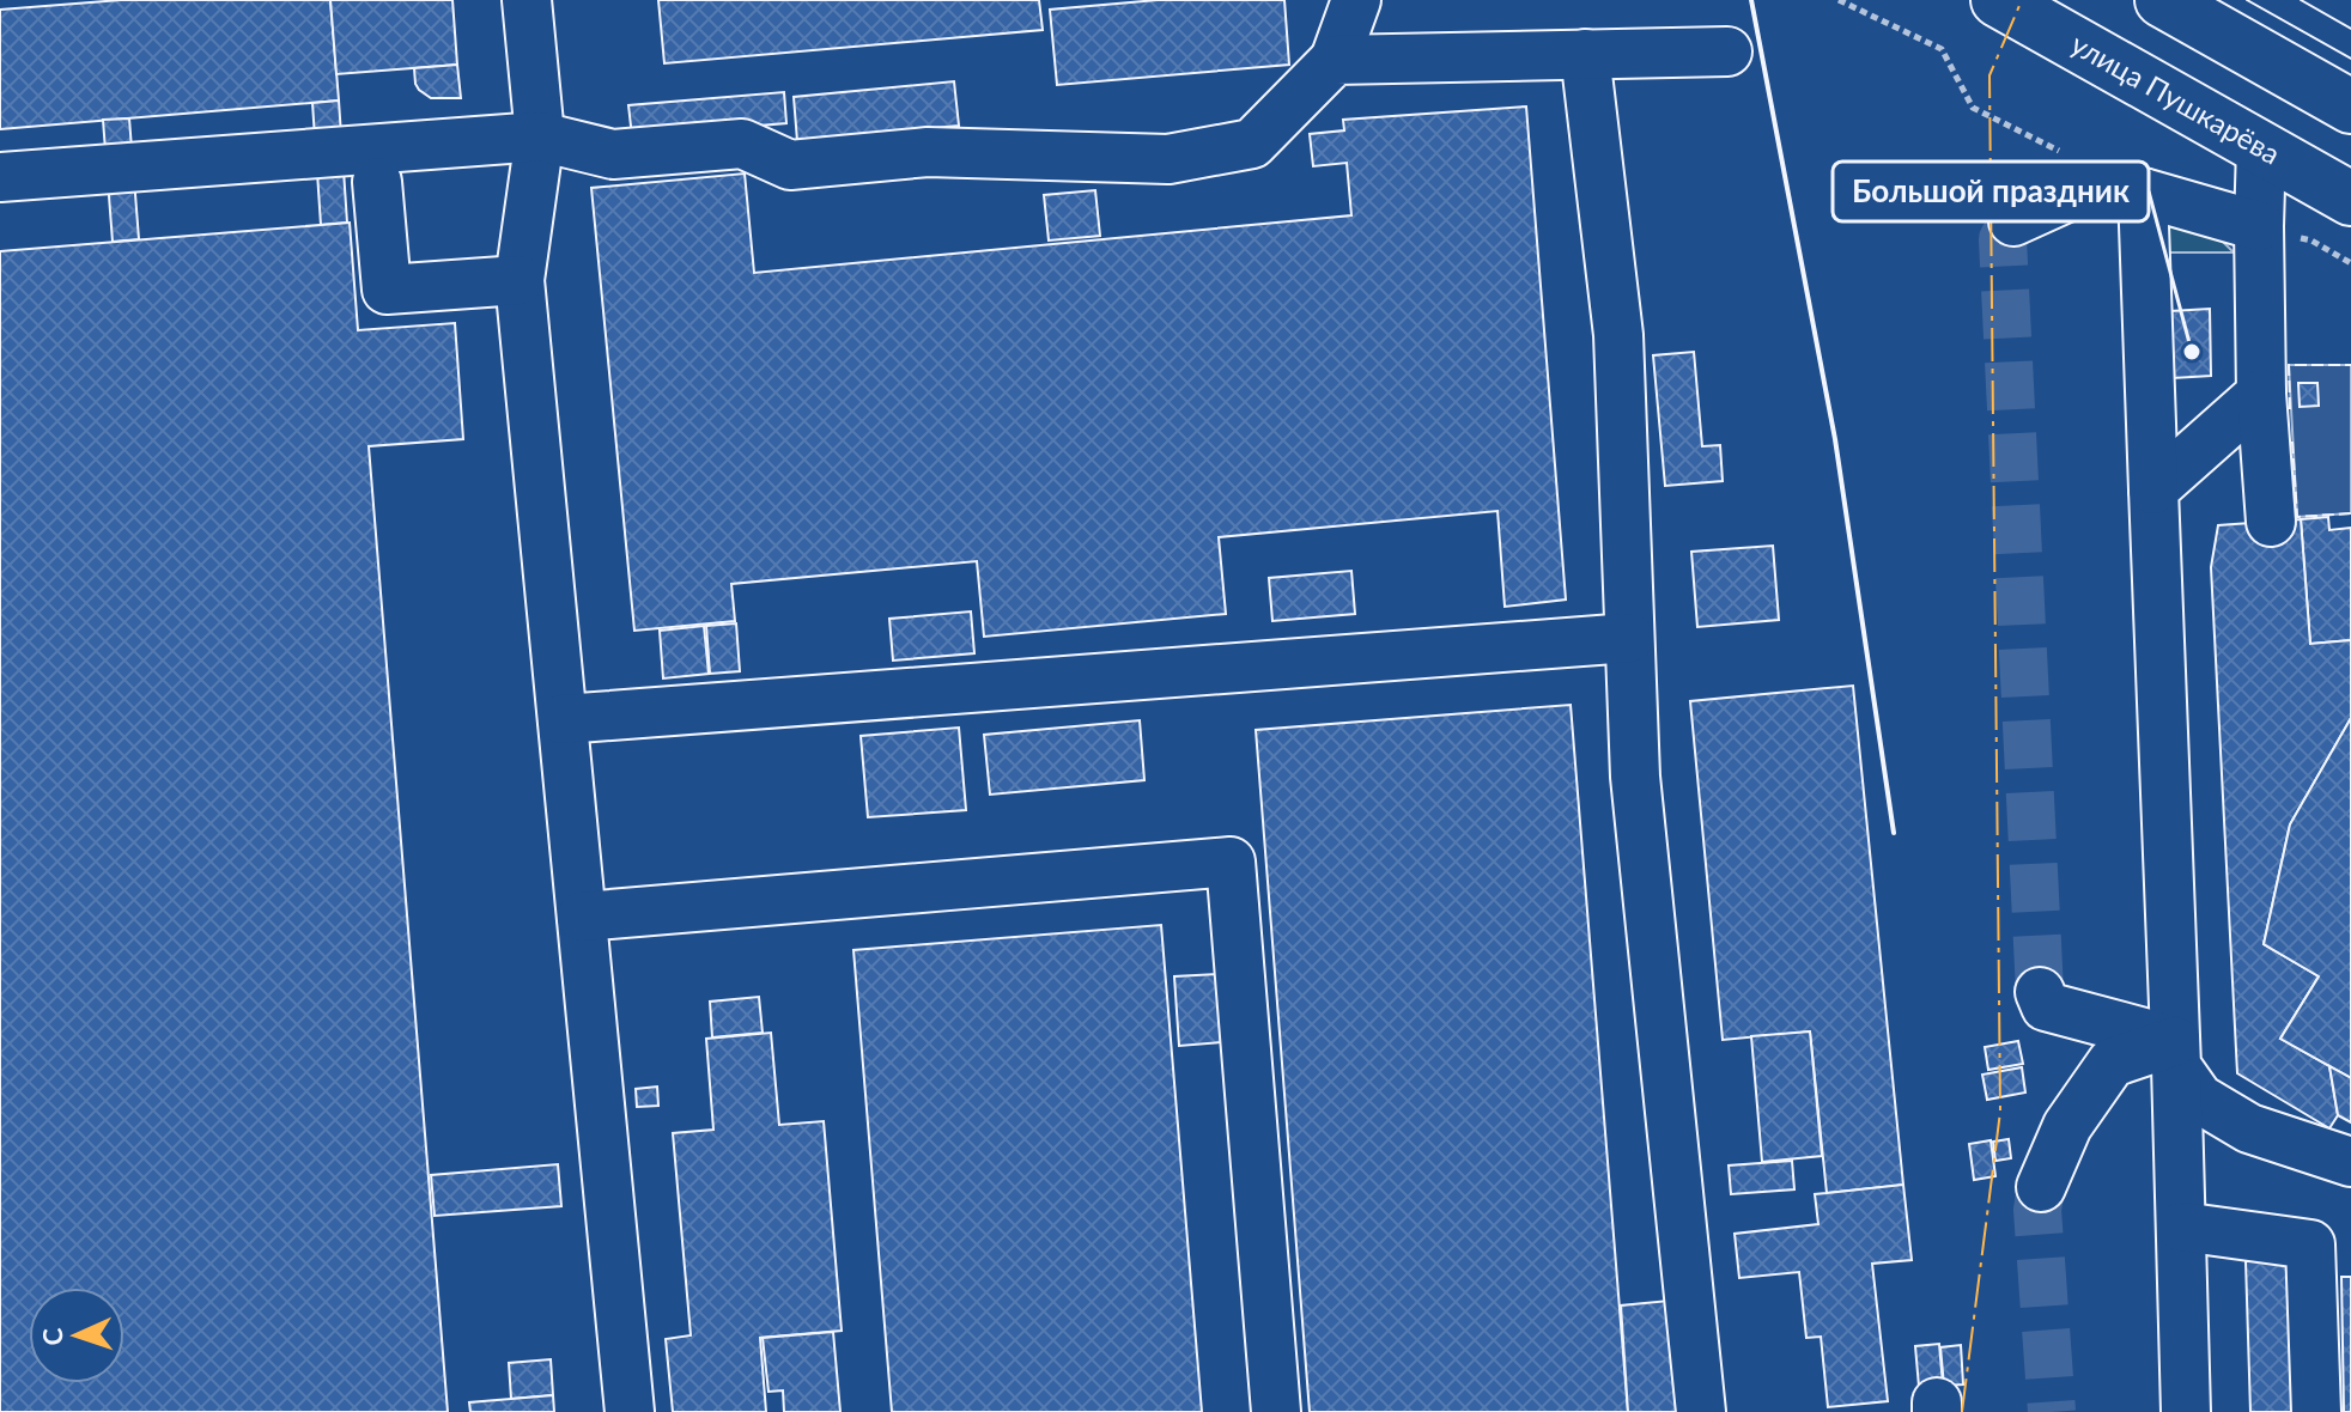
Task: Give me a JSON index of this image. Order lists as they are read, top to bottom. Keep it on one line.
{"streets":{"main road":["улица Пушкарёва"]},"places":["Большой праздник"],"north":"left"}
